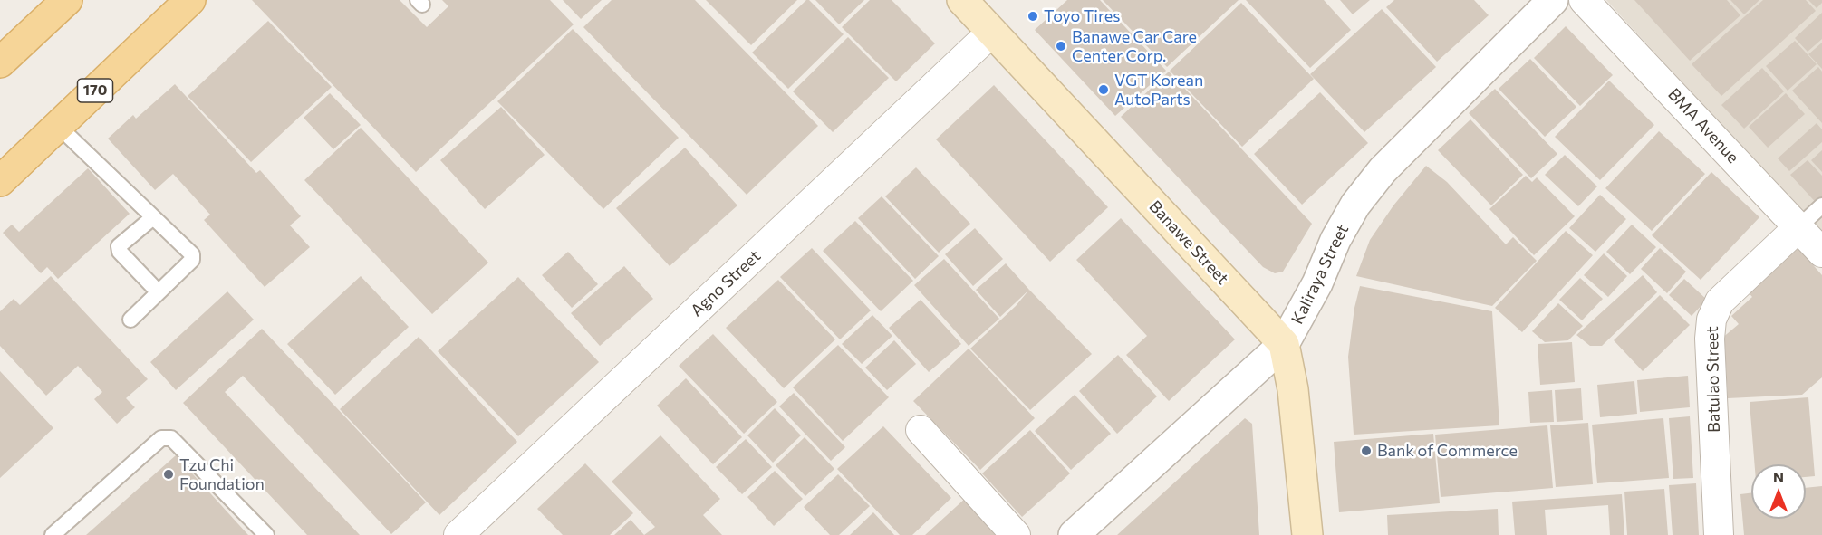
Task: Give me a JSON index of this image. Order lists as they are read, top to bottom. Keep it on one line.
{"streets":{"main road":["170","Banawe Street"],"street":["BMA Avenue","Kaliraya Street","Agno Street","Batulao Street"]},"crossings":[["BMA Avenue","Batulao Street"],["Banawe Street","Kaliraya Street"],["Banawe Street","Agno Street"]],"places":["Toyo Tires","Banawe Car Care Center Corp.","VGT Korean AutoParts","Bank of Commerce","Tzu Chi Foundation"],"north":"top"}
